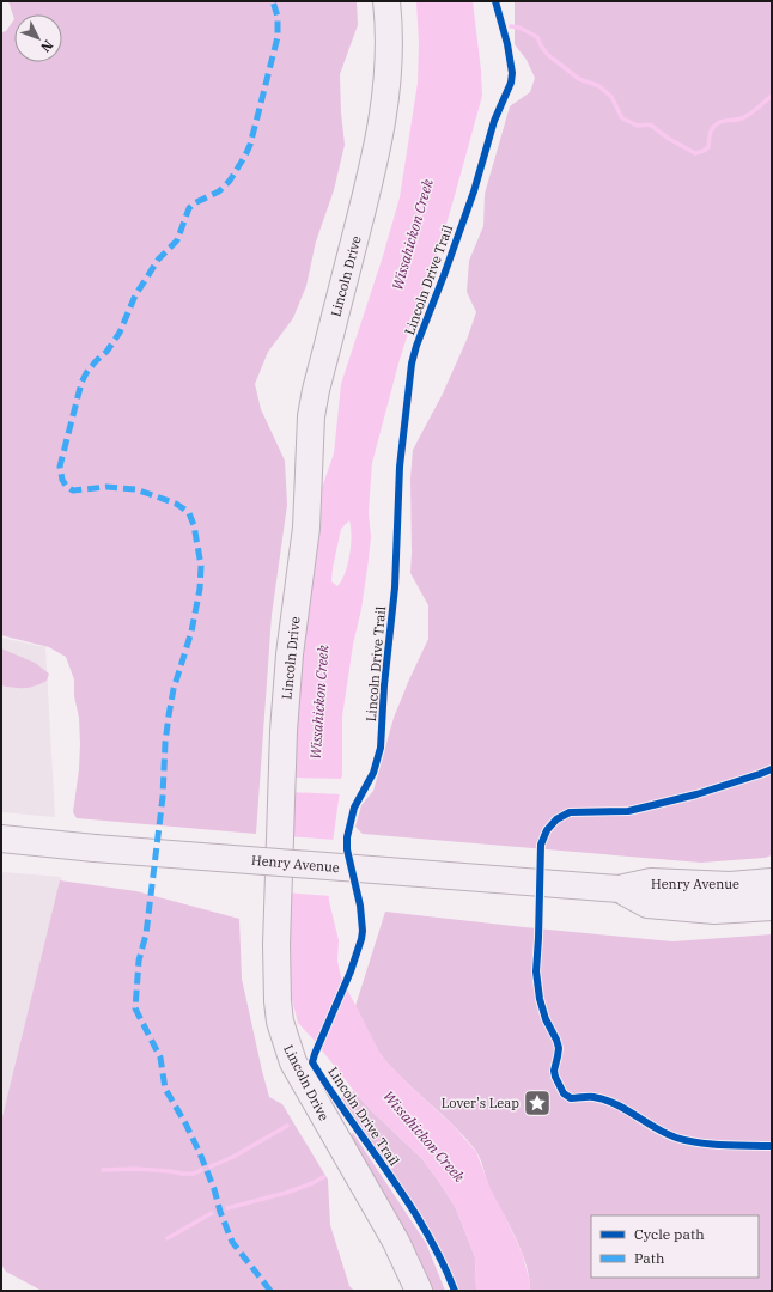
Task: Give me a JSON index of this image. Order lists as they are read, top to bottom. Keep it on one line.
{"streets":{"main road":["Lincoln Drive","Henry Avenue"],"cycle path":["Lincoln Drive Trail"]},"water":["Wissahickon Creek"],"places":{"place":["Lover's Leap"]},"legend":["Cycle path","Path"],"north":"bottom right"}
